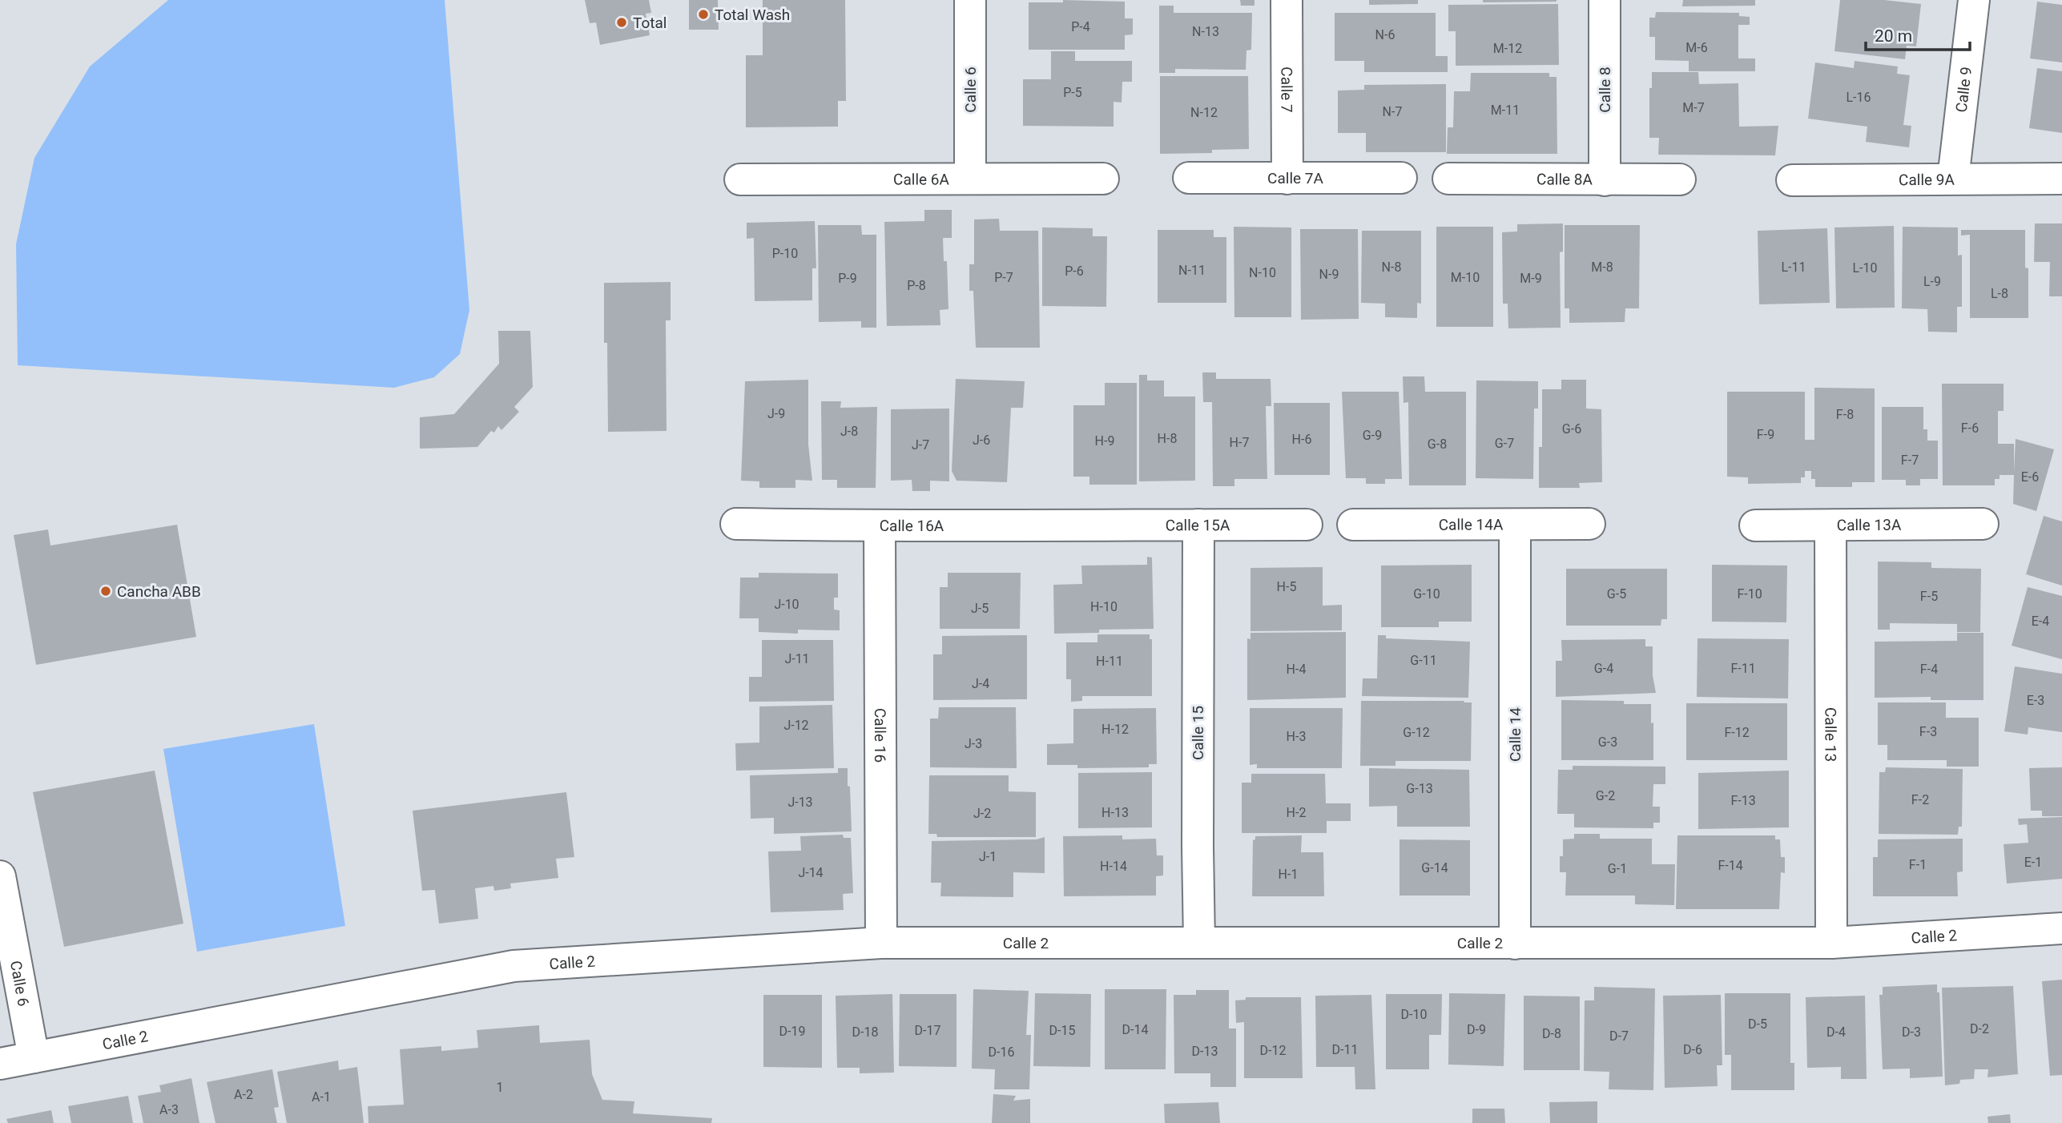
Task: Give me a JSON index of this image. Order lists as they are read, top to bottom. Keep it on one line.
{"streets":{"street":["Calle 7","Calle 9","Calle 6","Calle 8","Calle 6A","Calle 7A","Calle 9A","Calle 8A","Calle 15A","Calle 16A","Calle 14A","Calle 13A","Calle 15","Calle 16","Calle 14","Calle 13","Calle 2"]},"crossings":[["Calle 7","Calle 7A"],["Calle 9","Calle 9A"],["Calle 6","Calle 6A"],["Calle 6","Calle 2"],["Calle 8","Calle 8A"],["Calle 15A","Calle 16A"],["Calle 15A","Calle 15"],["Calle 16A","Calle 16"],["Calle 14A","Calle 14"],["Calle 13A","Calle 13"],["Calle 15","Calle 2"],["Calle 16","Calle 2"],["Calle 14","Calle 2"],["Calle 13","Calle 2"]],"places":["Total Wash","Total","Cancha ABB"],"house_numbers":["P-4","N-13","N-6","M-6","M-12","P-5","L-16","M-7","M-11","N-7","N-12","P-10","N-8","M-8","L-11","L-10","N-11","P-6","N-10","N-9","P-7","M-10","P-9","M-9","L-9","P-8","L-8","J-9","F-8","F-6","G-6","J-8","F-9","G-9","H-8","H-6","J-6","H-9","H-7","G-7","G-8","J-7","F-7","E-6","H-5","G-10","G-5","F-10","F-5","J-10","H-10","J-5","E-4","J-11","G-11","H-11","G-4","F-11","H-4","F-4","J-4","E-3","J-12","H-12","F-3","G-12","F-12","H-3","G-3","J-3","G-13","G-2","F-2","F-13","J-13","H-13","H-2","J-2","J-1","E-1","F-1","F-14","H-14","G-14","G-1","J-14","H-1","D-10","D-5","D-2","D-14","D-9","D-17","D-15","D-19","D-18","D-4","D-3","D-8","D-7","D-11","D-6","D-12","D-13","D-16","1","A-2","A-1","A-3"],"scale_bar":"20 m"}
